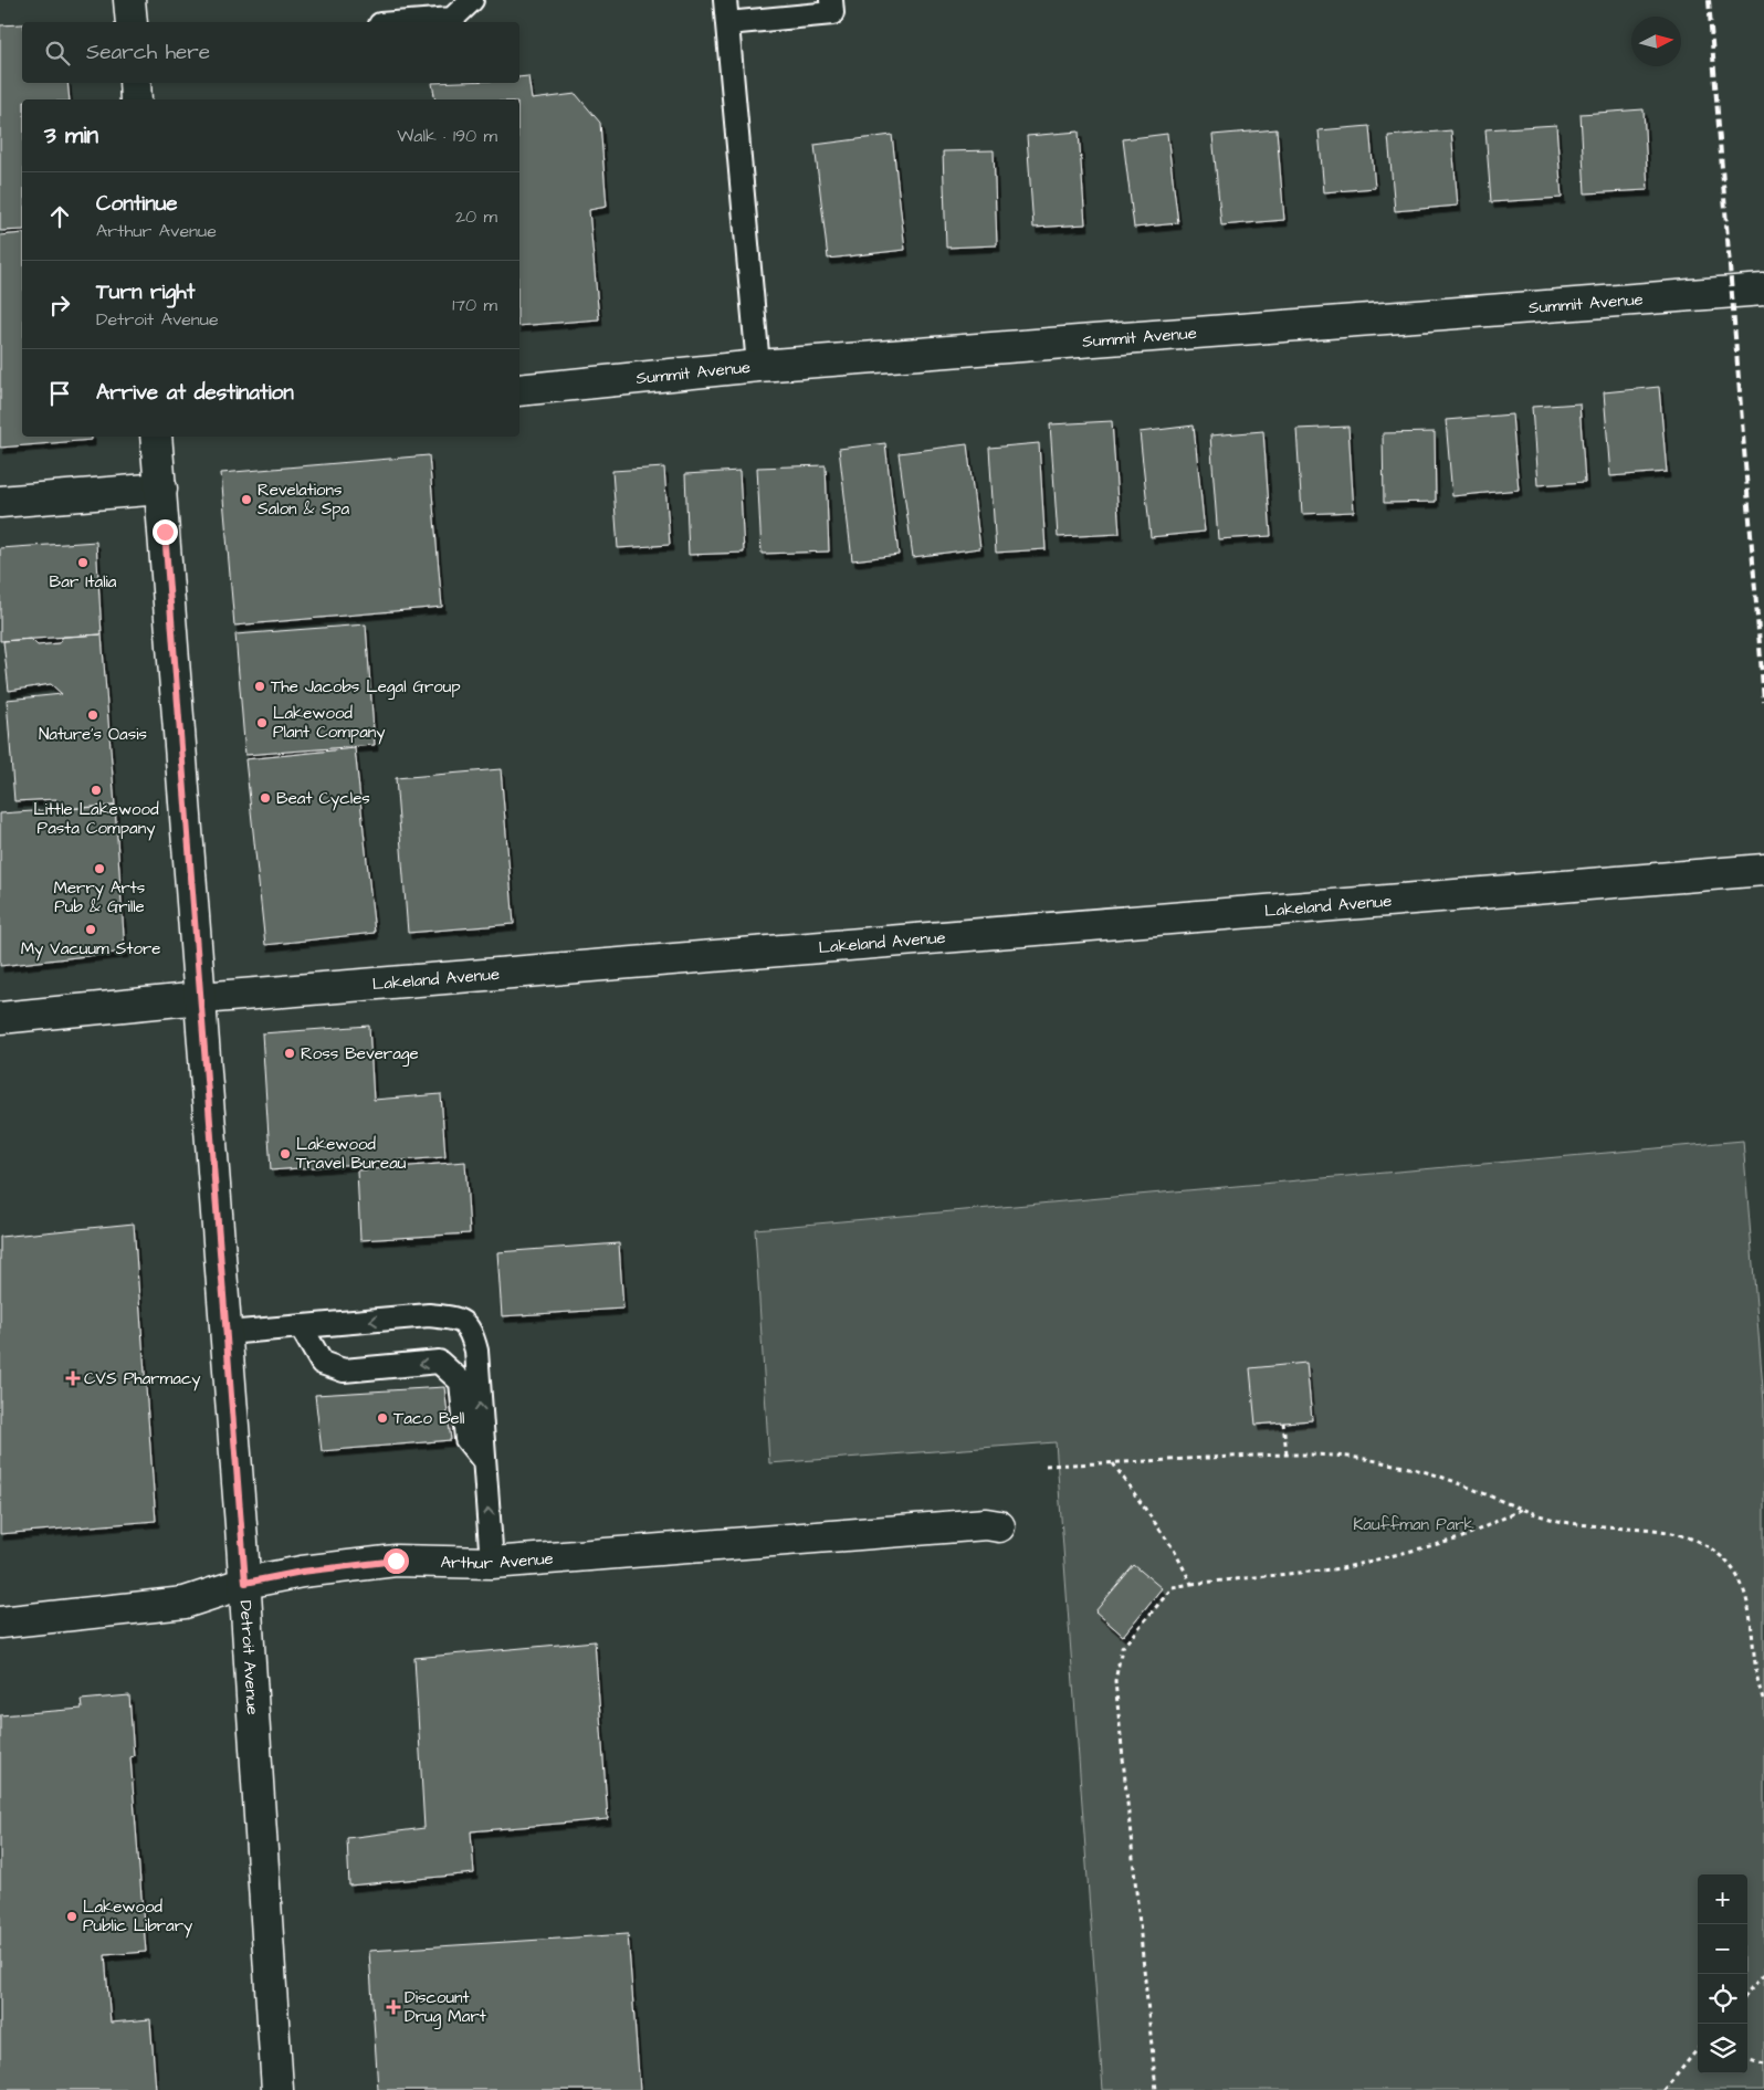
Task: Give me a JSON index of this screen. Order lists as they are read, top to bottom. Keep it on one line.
{"streets":{"street":["Summit Avenue","Lakeland Avenue","Arthur Avenue","Detroit Avenue"]},"crossings":[["Lakeland Avenue","Detroit Avenue"],["Arthur Avenue","Detroit Avenue"]],"parks":["Kauffman Park"],"places":{"other":["Revelations Salon & Spa","Bar Italia","The Jacobs Legal Group","Nature's Oasis","Lakewood Plant Company","Little Lakewood Pasta Company","Beat Cycles","Merry Arts Pub & Grille","My Vacuum Store","Ross Beverage","Lakewood Travel Bureau","Taco Bell","Lakewood Public Library"],"health":["CVS Pharmacy","Discount Drug Mart"]},"north":"right","page":{"search":"Search here","heading":["3 min","Walk · 190 m"],"list":[["Continue","Arthur Avenue","20 m"],["Turn right","Detroit Avenue","170 m"],"Arrive at destination"],"map_buttons":["+","−"]}}
